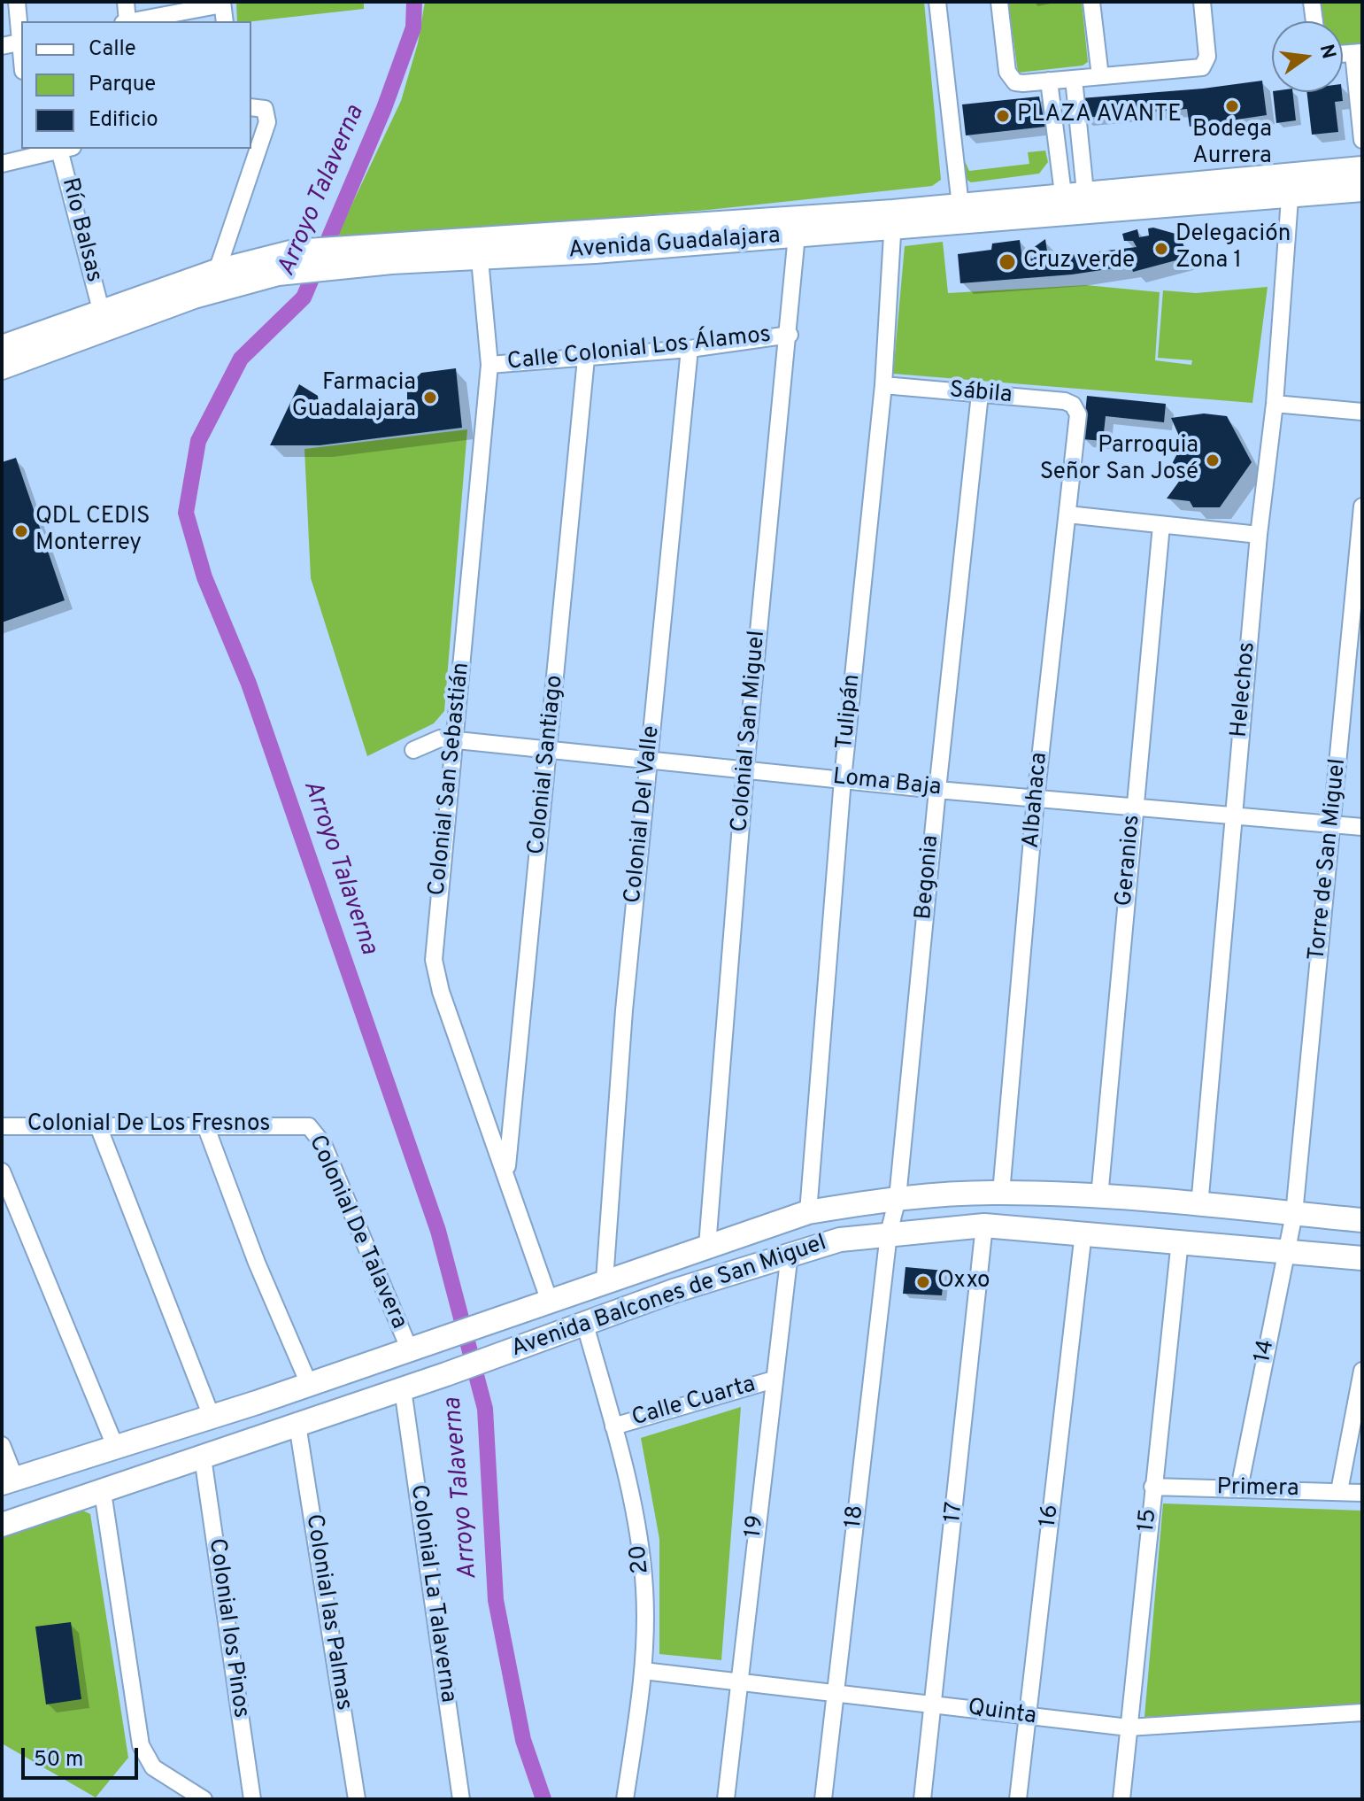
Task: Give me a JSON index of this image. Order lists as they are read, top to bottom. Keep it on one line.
{"streets":{"street":["Río Balsas","Avenida Guadalajara","Calle Colonial Los Álamos","Sábila","Helechos","Tulipán","Colonial San Miguel","Colonial Santiago","Colonial San Sebastián","Loma Baja","Albahaca","Colonial Del Valle","Torre de San Miguel","Geranios","Begonia","Colonial De Los Fresnos","Colonial De Talavera","Avenida Balcones de San Miguel","14","Calle Cuarta","Primera","17","16","18","15","19","20","Colonial La Talaverna","Colonial las Palmas","Colonial los Pinos","Quinta"]},"crossings":[["Río Balsas","Avenida Guadalajara"],["Avenida Guadalajara","Helechos"],["Avenida Guadalajara","Tulipán"],["Avenida Guadalajara","Colonial San Miguel"],["Avenida Guadalajara","Colonial San Sebastián"],["Calle Colonial Los Álamos","Colonial San Miguel"],["Calle Colonial Los Álamos","Colonial Santiago"],["Calle Colonial Los Álamos","Colonial San Sebastián"],["Calle Colonial Los Álamos","Colonial Del Valle"],["Sábila","Tulipán"],["Sábila","Albahaca"],["Sábila","Begonia"],["Helechos","Loma Baja"],["Helechos","Avenida Balcones de San Miguel"],["Tulipán","Loma Baja"],["Tulipán","Avenida Balcones de San Miguel"],["Colonial San Miguel","Loma Baja"],["Colonial San Miguel","Avenida Balcones de San Miguel"],["Colonial Santiago","Colonial San Sebastián"],["Colonial Santiago","Loma Baja"],["Colonial San Sebastián","Loma Baja"],["Colonial San Sebastián","Avenida Balcones de San Miguel"],["Loma Baja","Albahaca"],["Loma Baja","Colonial Del Valle"],["Loma Baja","Torre de San Miguel"],["Loma Baja","Geranios"],["Loma Baja","Begonia"],["Albahaca","Avenida Balcones de San Miguel"],["Colonial Del Valle","Avenida Balcones de San Miguel"],["Torre de San Miguel","Avenida Balcones de San Miguel"],["Torre de San Miguel","14"],["Geranios","Avenida Balcones de San Miguel"],["Begonia","Avenida Balcones de San Miguel"],["Begonia","18"],["Colonial De Los Fresnos","Colonial De Talavera"],["Colonial De Talavera","Avenida Balcones de San Miguel"],["Avenida Balcones de San Miguel","14"],["Avenida Balcones de San Miguel","17"],["Avenida Balcones de San Miguel","16"],["Avenida Balcones de San Miguel","18"],["Avenida Balcones de San Miguel","15"],["Avenida Balcones de San Miguel","19"],["Avenida Balcones de San Miguel","20"],["Avenida Balcones de San Miguel","Colonial La Talaverna"],["Avenida Balcones de San Miguel","Colonial las Palmas"],["Avenida Balcones de San Miguel","Colonial los Pinos"],["14","Primera"],["Calle Cuarta","19"],["Calle Cuarta","20"],["Primera","15"],["17","Quinta"],["16","Quinta"],["18","Quinta"],["15","Quinta"],["19","Quinta"],["20","Quinta"]],"water":["Arroyo Talaverna"],"places":["Bodega Aurrera","PLAZA AVANTE","Delegación Zona 1","Cruz verde","Farmacia Guadalajara","Parroquia Señor San José","QDL CEDIS Monterrey","Oxxo"],"legend":["Calle","Parque","Edificio"],"scale_bar":"50 m","north":"right"}
